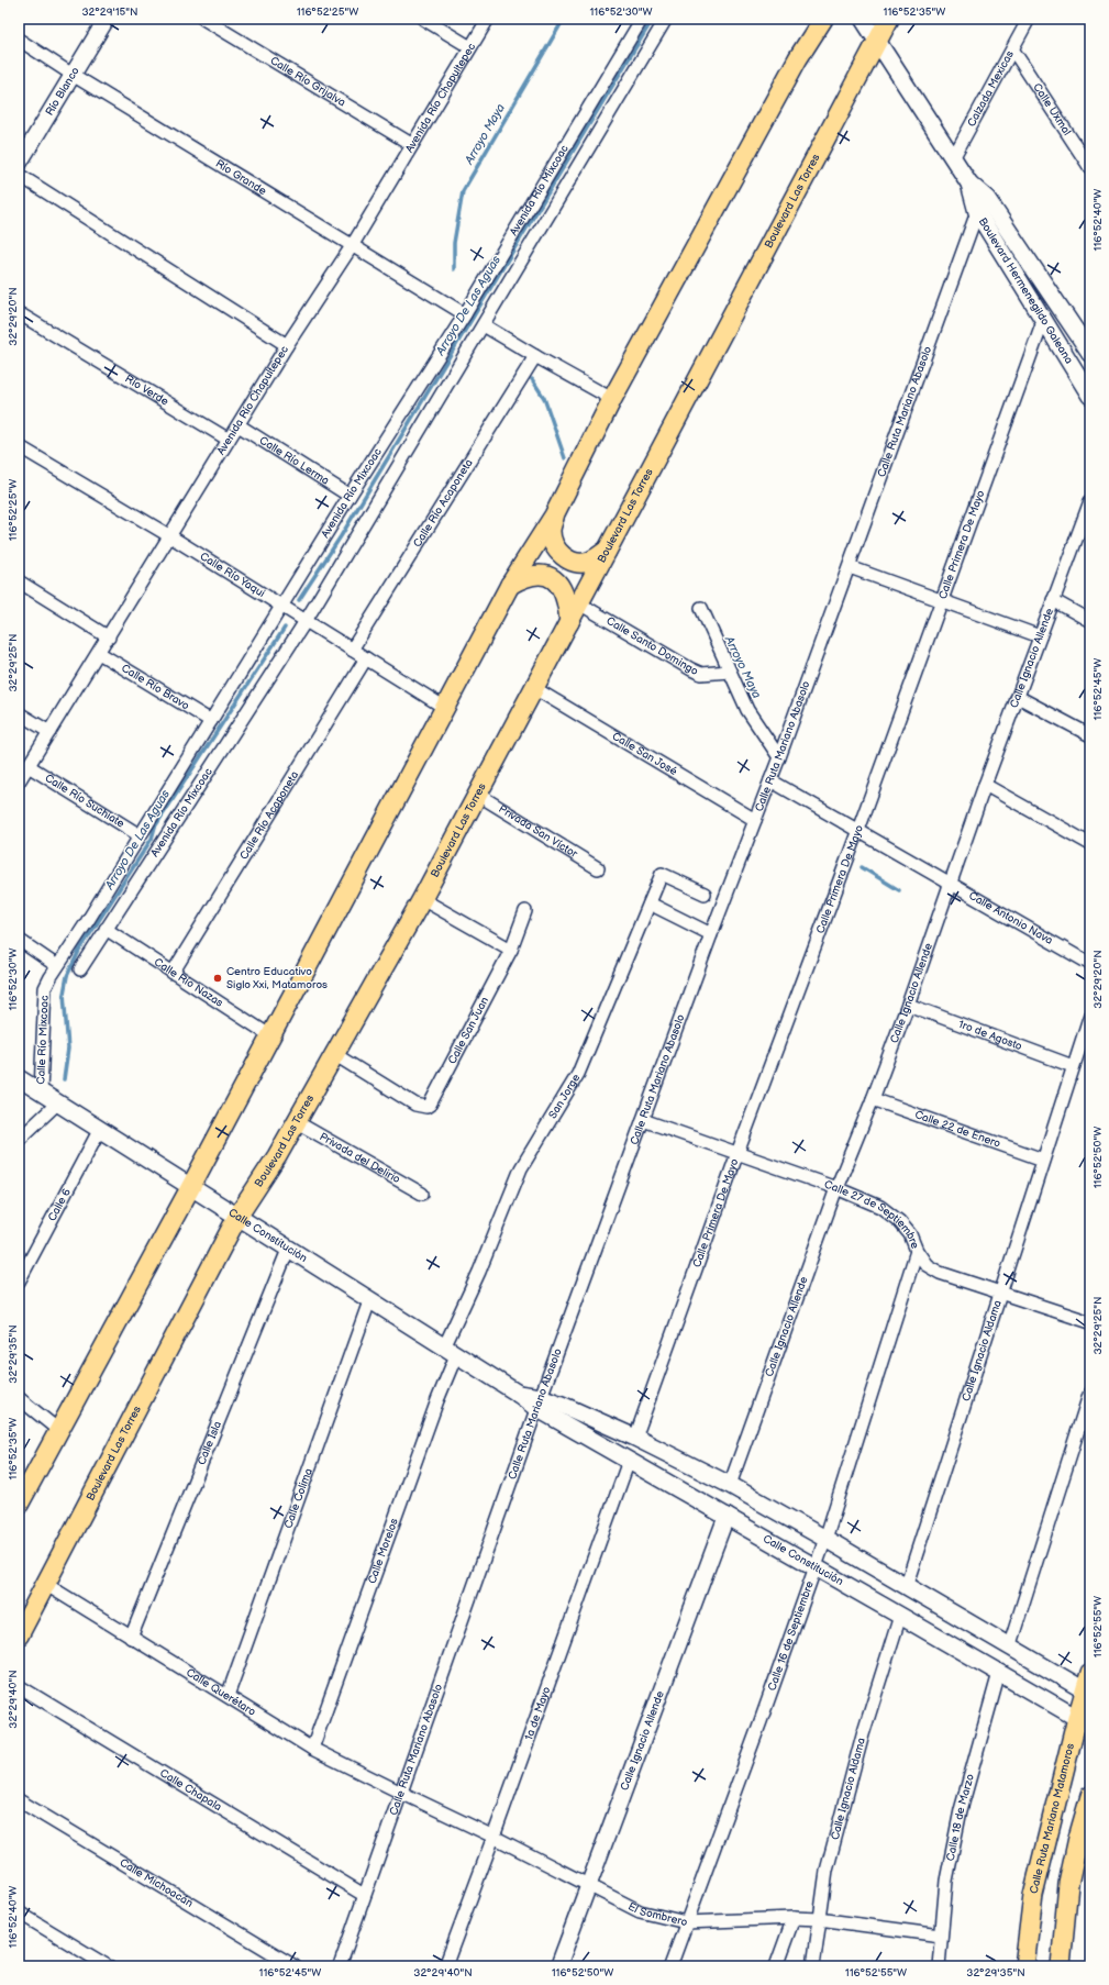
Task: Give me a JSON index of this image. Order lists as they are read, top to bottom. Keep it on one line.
{"streets":{"main road":["Boulevard Las Torres","Boulevard Hermenegildo Galeana","Calle Constitución","Calle Ruta Mariano Matamoros"],"street":["Calle Río Grijalva","Calzada Mexicas","Río Blanco","Avenida Río Chapultepec","Calle Uxmal","Río Grande","Avenida Río Mixcoac","Río Verde","Calle Ruta Mariano Abasolo","Calle Río Lerma","Calle Río Acaponeta","Calle Primera De Mayo","Calle Río Yaqui","Calle Santo Domingo","Calle Ignacio Allende","Calle Río Bravo","Calle San José","Calle Río Suchiate","Privada San Víctor","Calle Antonio Nava","Calle Río Nazas","Calle San Juan","1ro de Agosto","Calle Río Mixcoac","San Jorge","Calle 22 de Enero","Privada del Delirio","Calle 6","Calle 27 de Septiembre","Calle Ignacio Aldama","Calle Isla","Calle Colima","Calle Morelos","Calle 16 de Septiembre","Calle Querétaro","1a de Mayo","Calle Chapala","Calle 18 de Marzo","Calle Michoacán","El Sombrero"]},"crossings":[["Calle Río Grijalva","Avenida Río Chapultepec"],["Calzada Mexicas","Calle Uxmal"],["Calzada Mexicas","Boulevard Hermenegildo Galeana"],["Río Blanco","Río Grande"],["Avenida Río Chapultepec","Río Grande"],["Avenida Río Chapultepec","Río Verde"],["Avenida Río Chapultepec","Calle Río Lerma"],["Avenida Río Chapultepec","Calle Río Yaqui"],["Avenida Río Chapultepec","Calle Río Bravo"],["Avenida Río Chapultepec","Calle Río Suchiate"],["Río Grande","Avenida Río Mixcoac"],["Avenida Río Mixcoac","Calle Río Lerma"],["Avenida Río Mixcoac","Calle Río Yaqui"],["Avenida Río Mixcoac","Calle Río Bravo"],["Avenida Río Mixcoac","Calle Río Suchiate"],["Avenida Río Mixcoac","Calle Río Nazas"],["Avenida Río Mixcoac","Calle Río Mixcoac"],["Boulevard Las Torres","Boulevard Hermenegildo Galeana"],["Boulevard Las Torres","Calle Santo Domingo"],["Boulevard Las Torres","Calle San José"],["Boulevard Las Torres","Privada San Víctor"],["Boulevard Las Torres","Calle San Juan"],["Boulevard Las Torres","Privada del Delirio"],["Boulevard Las Torres","Calle Constitución"],["Boulevard Las Torres","Calle Querétaro"],["Boulevard Hermenegildo Galeana","Calle Ruta Mariano Abasolo"],["Boulevard Hermenegildo Galeana","Calle Primera De Mayo"],["Calle Ruta Mariano Abasolo","Calle San José"],["Calle Ruta Mariano Abasolo","Calle Antonio Nava"],["Calle Ruta Mariano Abasolo","Calle 27 de Septiembre"],["Calle Ruta Mariano Abasolo","Calle Constitución"],["Calle Ruta Mariano Abasolo","Calle Querétaro"],["Calle Ruta Mariano Abasolo","Calle Chapala"],["Calle Ruta Mariano Abasolo","El Sombrero"],["Calle Río Acaponeta","Calle Río Yaqui"],["Calle Río Acaponeta","Calle Río Nazas"],["Calle Primera De Mayo","Calle Antonio Nava"],["Calle Primera De Mayo","Calle 27 de Septiembre"],["Calle Primera De Mayo","Calle Constitución"],["Calle Ignacio Allende","Calle Antonio Nava"],["Calle Ignacio Allende","1ro de Agosto"],["Calle Ignacio Allende","Calle 22 de Enero"],["Calle Ignacio Allende","Calle 27 de Septiembre"],["Calle Ignacio Allende","Calle Constitución"],["Calle Ignacio Allende","El Sombrero"],["1ro de Agosto","Calle Ignacio Aldama"],["Calle Río Mixcoac","Calle Constitución"],["San Jorge","Calle Constitución"],["San Jorge","Calle Morelos"],["Calle 22 de Enero","Calle Ignacio Aldama"],["Calle 6","Calle Constitución"],["Calle 27 de Septiembre","Calle Ignacio Aldama"],["Calle 27 de Septiembre","Calle 16 de Septiembre"],["Calle Constitución","Calle Ignacio Aldama"],["Calle Constitución","Calle Isla"],["Calle Constitución","Calle Colima"],["Calle Constitución","Calle Morelos"],["Calle Constitución","Calle 16 de Septiembre"],["Calle Constitución","1a de Mayo"],["Calle Constitución","Calle 18 de Marzo"],["Calle Constitución","Calle Ruta Mariano Matamoros"],["Calle Ignacio Aldama","El Sombrero"],["Calle Isla","Calle Querétaro"],["Calle Colima","Calle Querétaro"],["Calle Morelos","Calle Querétaro"],["Calle 16 de Septiembre","El Sombrero"],["Calle Querétaro","El Sombrero"],["1a de Mayo","El Sombrero"],["Calle 18 de Marzo","El Sombrero"]],"water":["Arroyo Maya","Arroyo De Las Aguas"],"places":["Centro Educativo Siglo Xxi, Matamoros"],"coordinates":["32°29'15\"N","116°52'25\"W","116°52'30\"W","116°52'35\"W","116°52'40\"W","32°29'20\"N","32°29'25\"N","116°52'45\"W","116°52'50\"W","32°29'35\"N","116°52'55\"W","32°29'40\"N"]}
